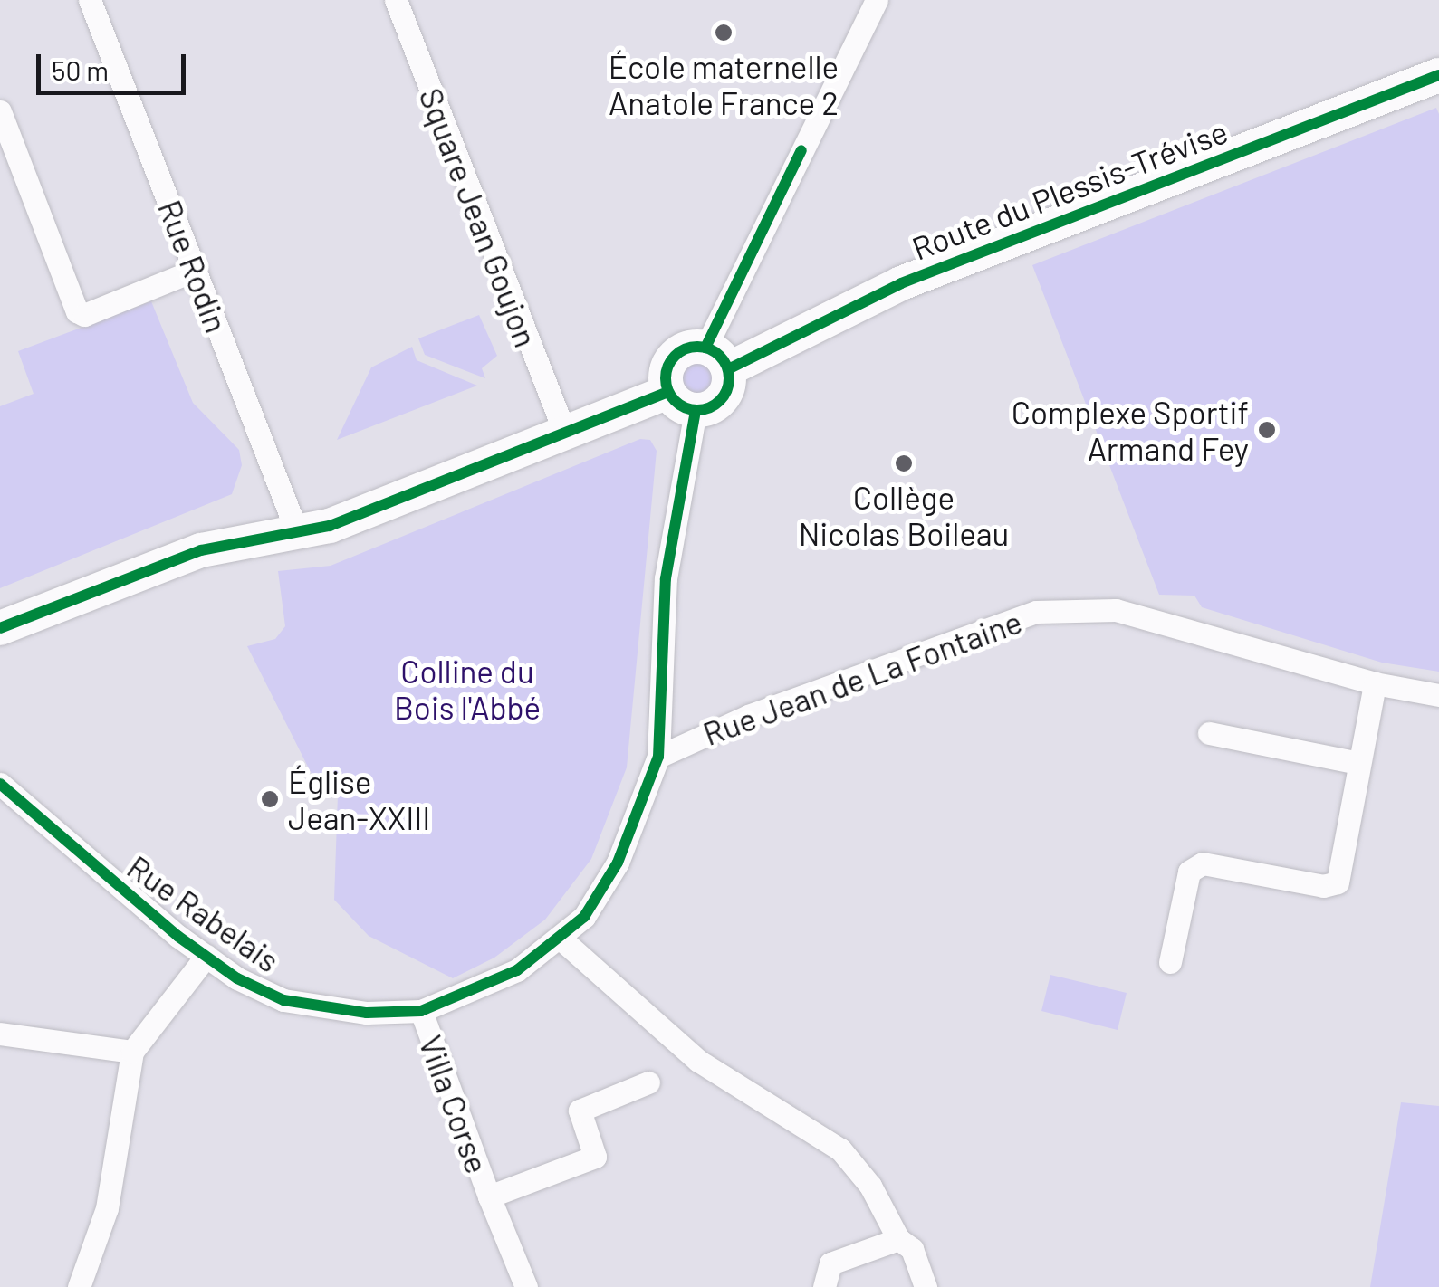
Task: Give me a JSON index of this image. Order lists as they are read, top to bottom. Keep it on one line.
{"streets":{"main road":["Route du Plessis-Trévise"],"street":["Square Jean Goujon","Rue Rodin","Rue Jean de La Fontaine","Rue Rabelais","Villa Corse"]},"crossings":[["Route du Plessis-Trévise","Rue Rabelais"],["Rue Jean de La Fontaine","Rue Rabelais"],["Rue Rabelais","Villa Corse"]],"parks":["Colline du Bois l'Abbé"],"places":["École maternelle Anatole France 2","Complexe Sportif Armand Fey","Collège Nicolas Boileau","Église Jean-XXIII"],"scale_bar":"50 m"}
